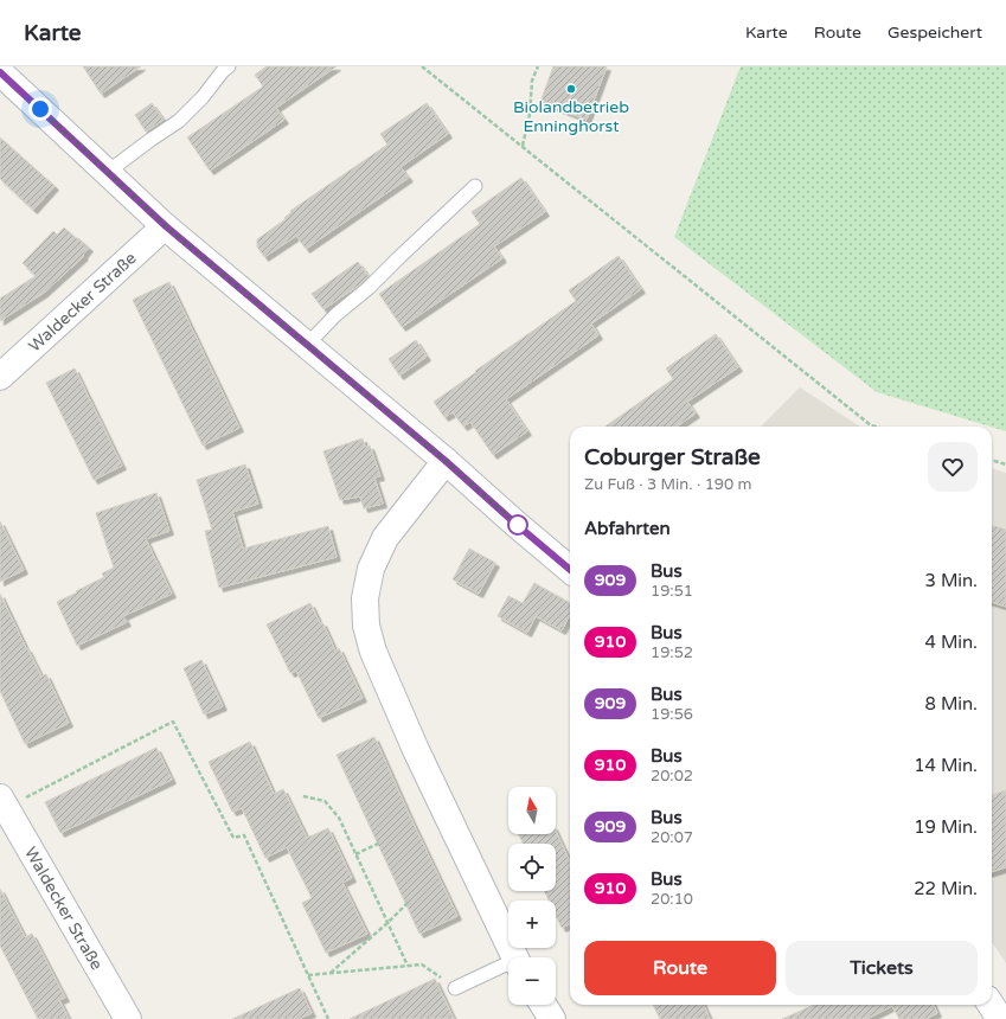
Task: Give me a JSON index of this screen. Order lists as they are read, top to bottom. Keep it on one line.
{"streets":{"street":["Waldecker Straße"]},"places":["Biolandbetrieb Enninghorst"],"lines":["bus line 909"],"north":"top","page":{"header":"Karte","nav":["Karte","Route","Gespeichert"],"heading":[["Coburger Straße","Zu Fuß · 3 Min. · 190 m"],"Abfahrten"],"list":[{"mark":"909","name":"Bus","note":"19:51","value":"3 Min."},{"mark":"910","name":"Bus","note":"19:52","value":"4 Min."},{"mark":"909","name":"Bus","note":"19:56","value":"8 Min."},{"mark":"910","name":"Bus","note":"20:02","value":"14 Min."},{"mark":"909","name":"Bus","note":"20:07","value":"19 Min."},{"mark":"910","name":"Bus","note":"20:10","value":"22 Min."}],"map_buttons":["+","−"],"buttons":["Route","Tickets"]}}
